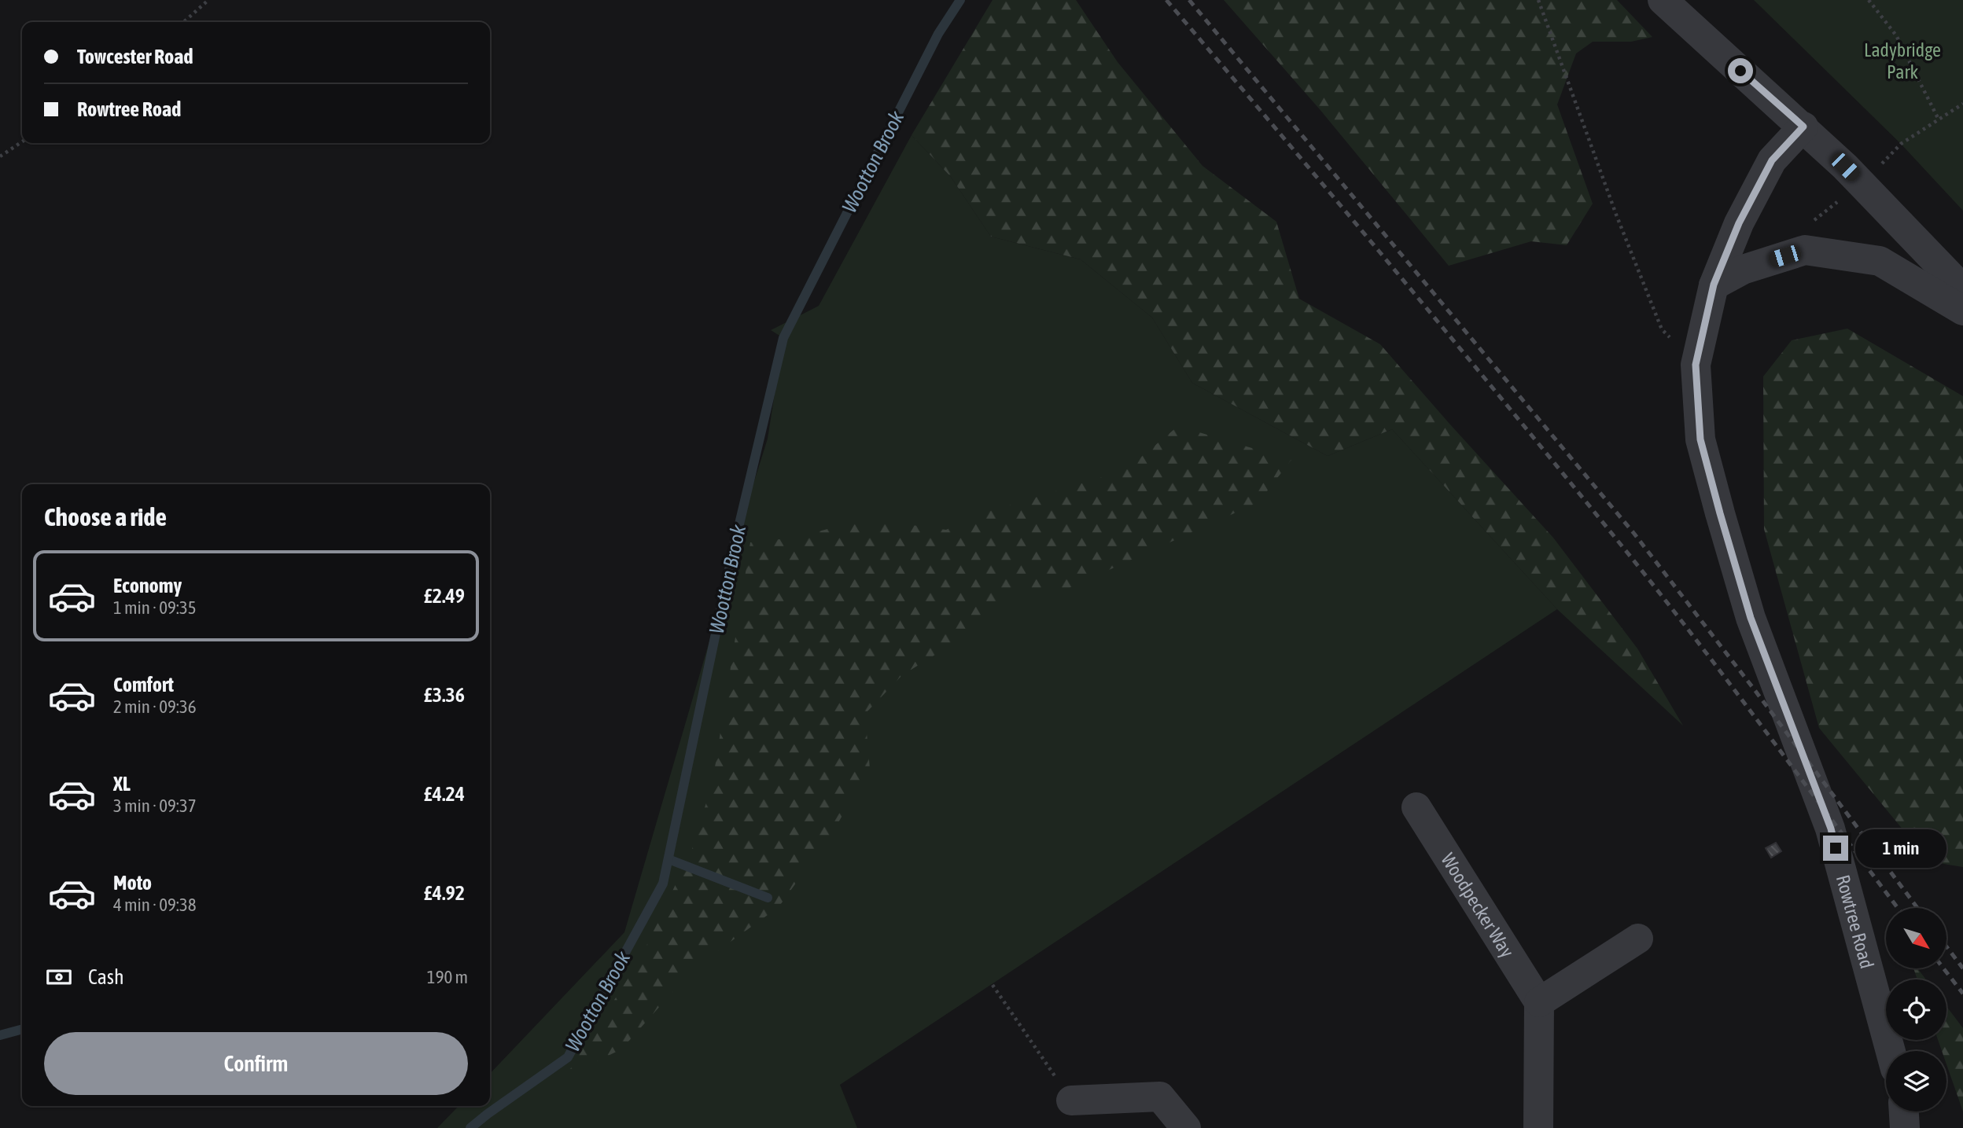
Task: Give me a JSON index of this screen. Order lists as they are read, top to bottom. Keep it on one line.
{"streets":{"street":["Woodpecker Way","Rowtree Road"]},"water":["Wootton Brook"],"parks":["Ladybridge Park"],"north":"bottom right","page":{"banner":["Towcester Road","Rowtree Road"],"heading":"Choose a ride","list":[{"name":"Economy","note":"1 min · 09:35","value":"£2.49"},{"name":"Comfort","note":"2 min · 09:36","value":"£3.36"},{"name":"XL","note":"3 min · 09:37","value":"£4.24"},{"name":"Moto","note":"4 min · 09:38","value":"£4.92"}],"bubble":"1 min","pay":["Cash","190 m"],"buttons":"Confirm"}}
